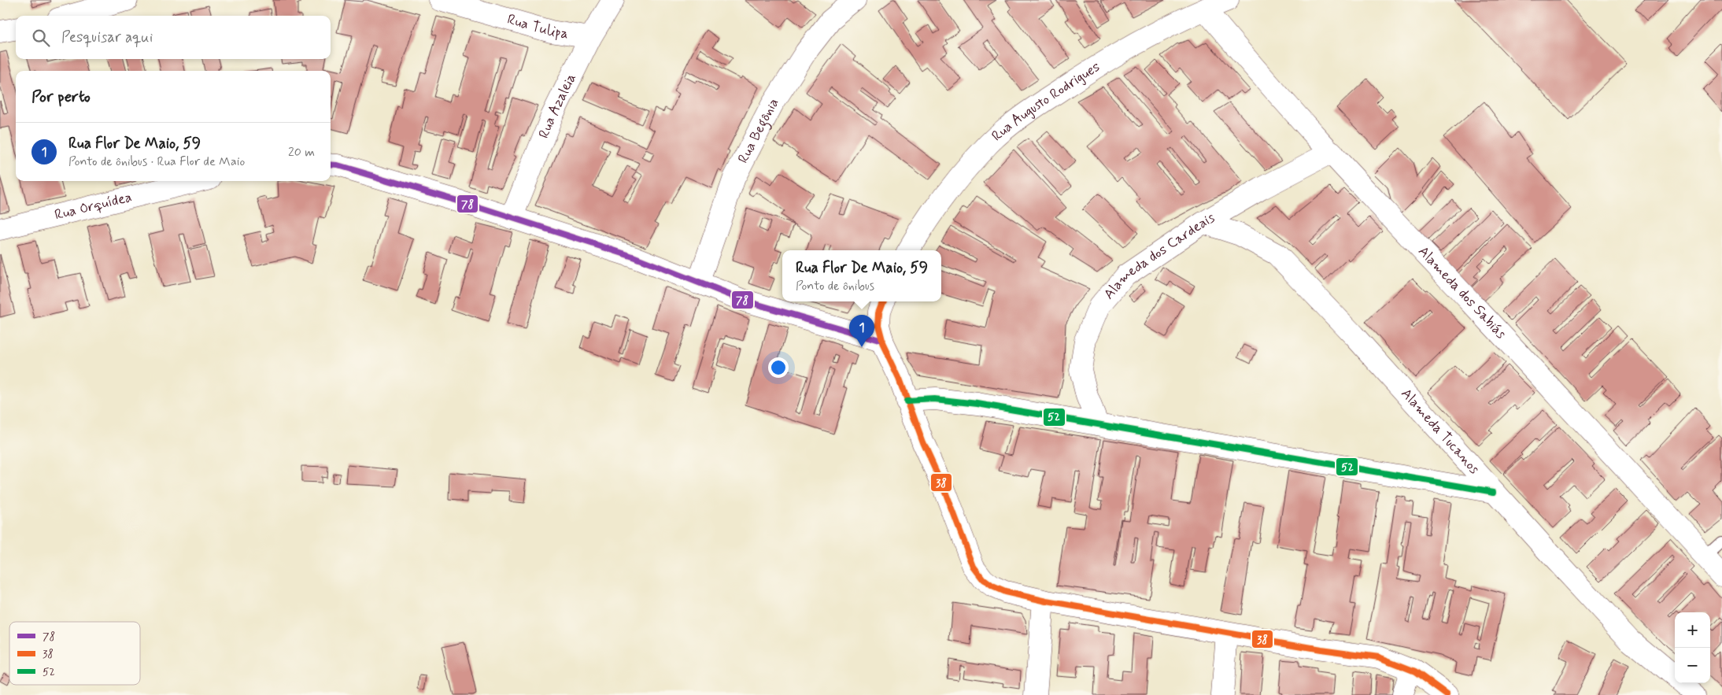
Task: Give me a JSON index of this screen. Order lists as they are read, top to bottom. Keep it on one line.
{"streets":{"street":["Rua Tulipa","Rua Augusto Rodrigues","Rua Azaleia","Rua Begônia","Rua Orquídea","Alameda dos Cardeais","Alameda dos Sabiás","Alameda Tucanos"]},"crossings":[["Rua Tulipa","Rua Azaleia"],["Rua Augusto Rodrigues","Alameda dos Sabiás"],["Alameda dos Cardeais","Alameda dos Sabiás"],["Alameda dos Cardeais","Alameda Tucanos"]],"lines":["transit line 78","transit line 38","transit line 52"],"legend":["78","38","52"],"page":{"search":"Pesquisar aqui","heading":"Por perto","list":[{"mark":"1","name":"Rua Flor De Maio, 59","note":"Ponto de ônibus · Rua Flor de Maio","value":"20 m"}],"popup":["Rua Flor De Maio, 59","Ponto de ônibus"],"pins":"1","map_buttons":["+","−"]}}
